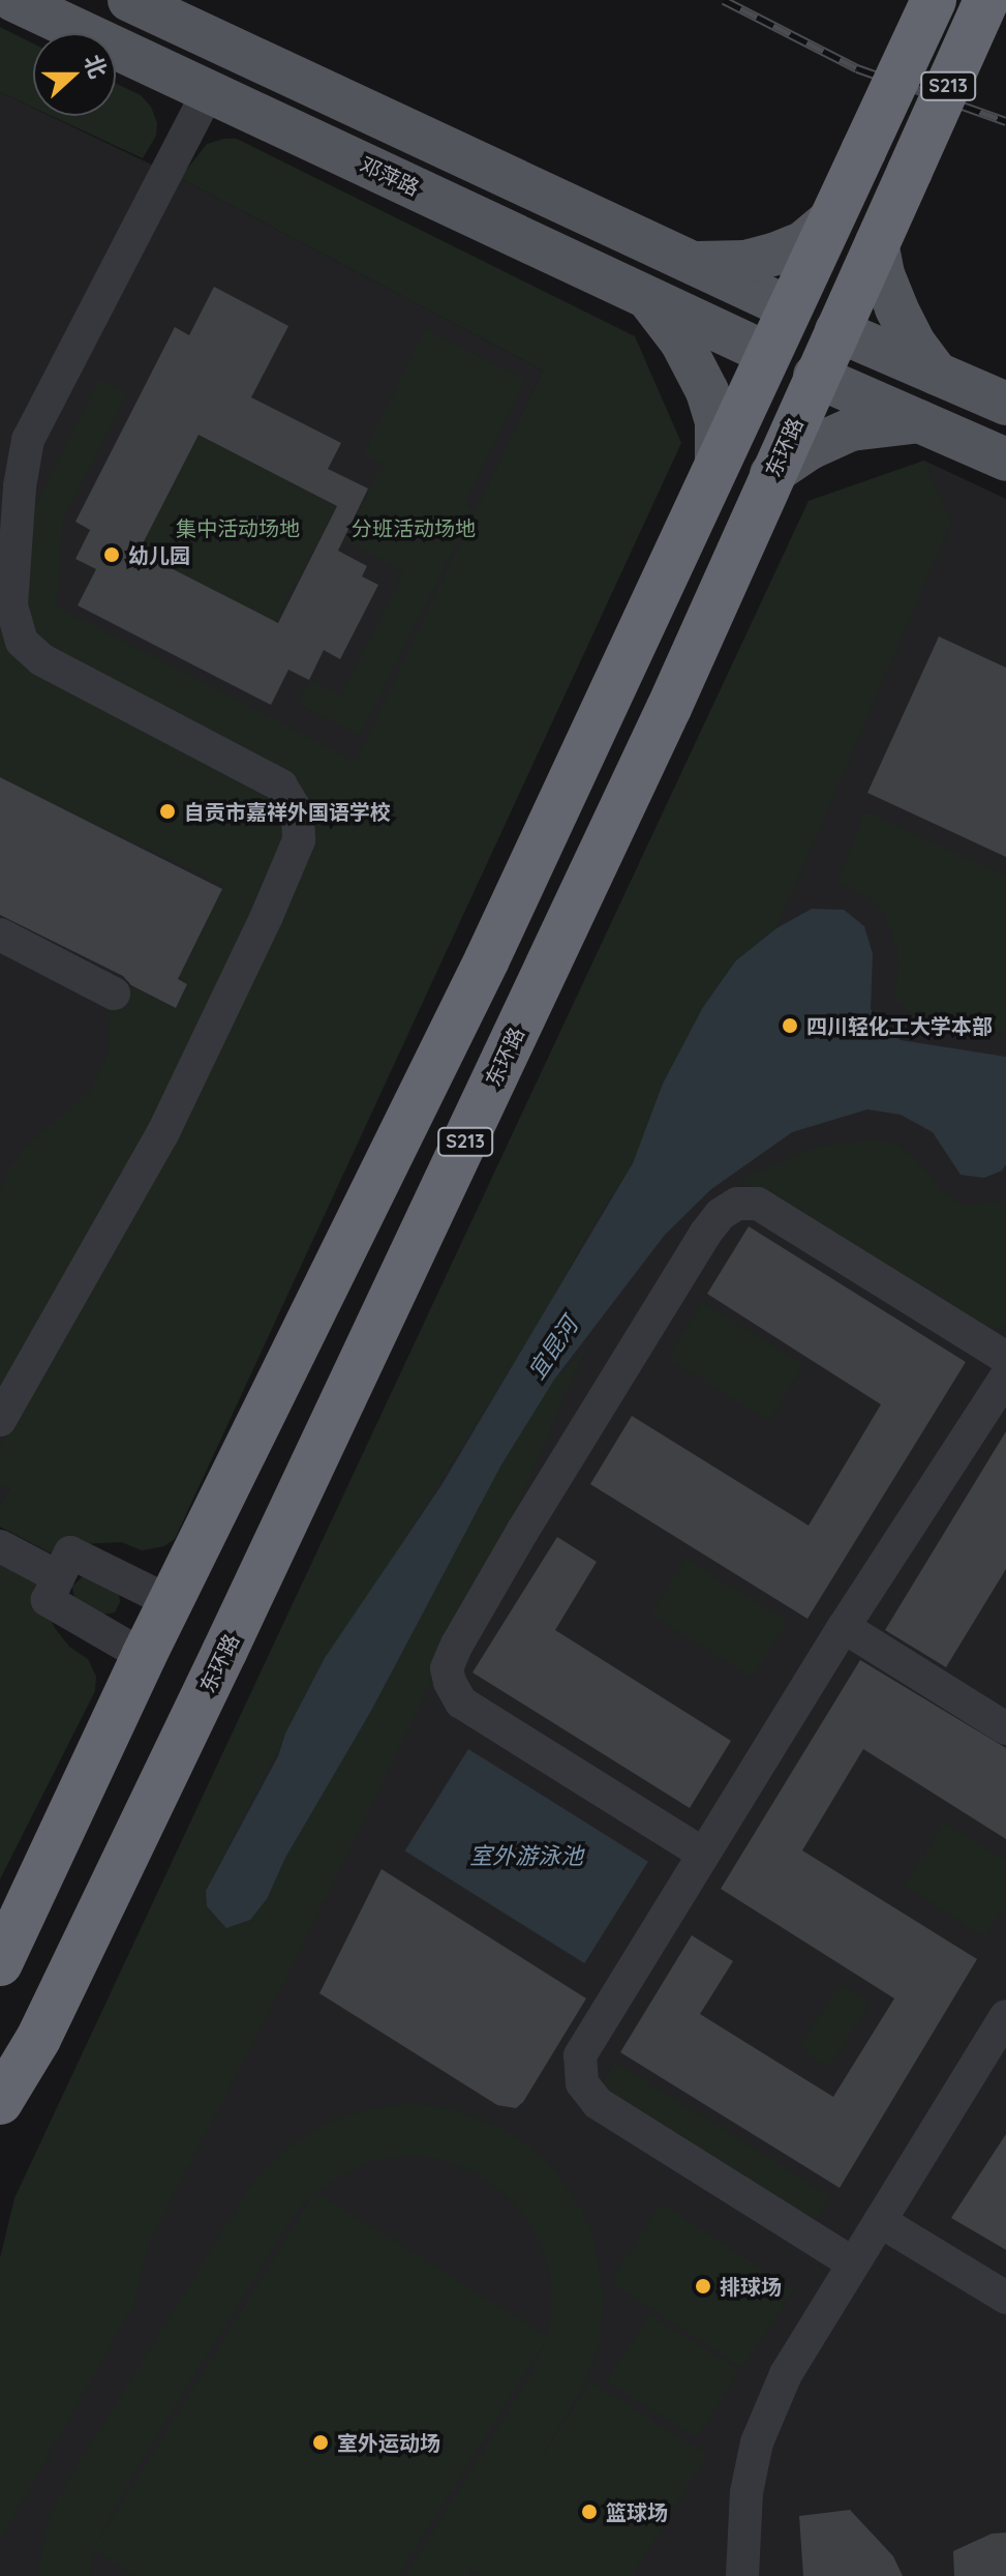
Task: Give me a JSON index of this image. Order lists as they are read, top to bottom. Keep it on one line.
{"streets":{"highway":["S213","东环路"],"main road":["邓萍路"]},"crossings":[["S213","邓萍路"]],"water":["宜昆河","室外游泳池"],"parks":["集中活动场地","分班活动场地"],"places":["幼儿园","自贡市嘉祥外国语学校","四川轻化工大学本部","排球场","室外运动场","篮球场"],"north":"right"}
